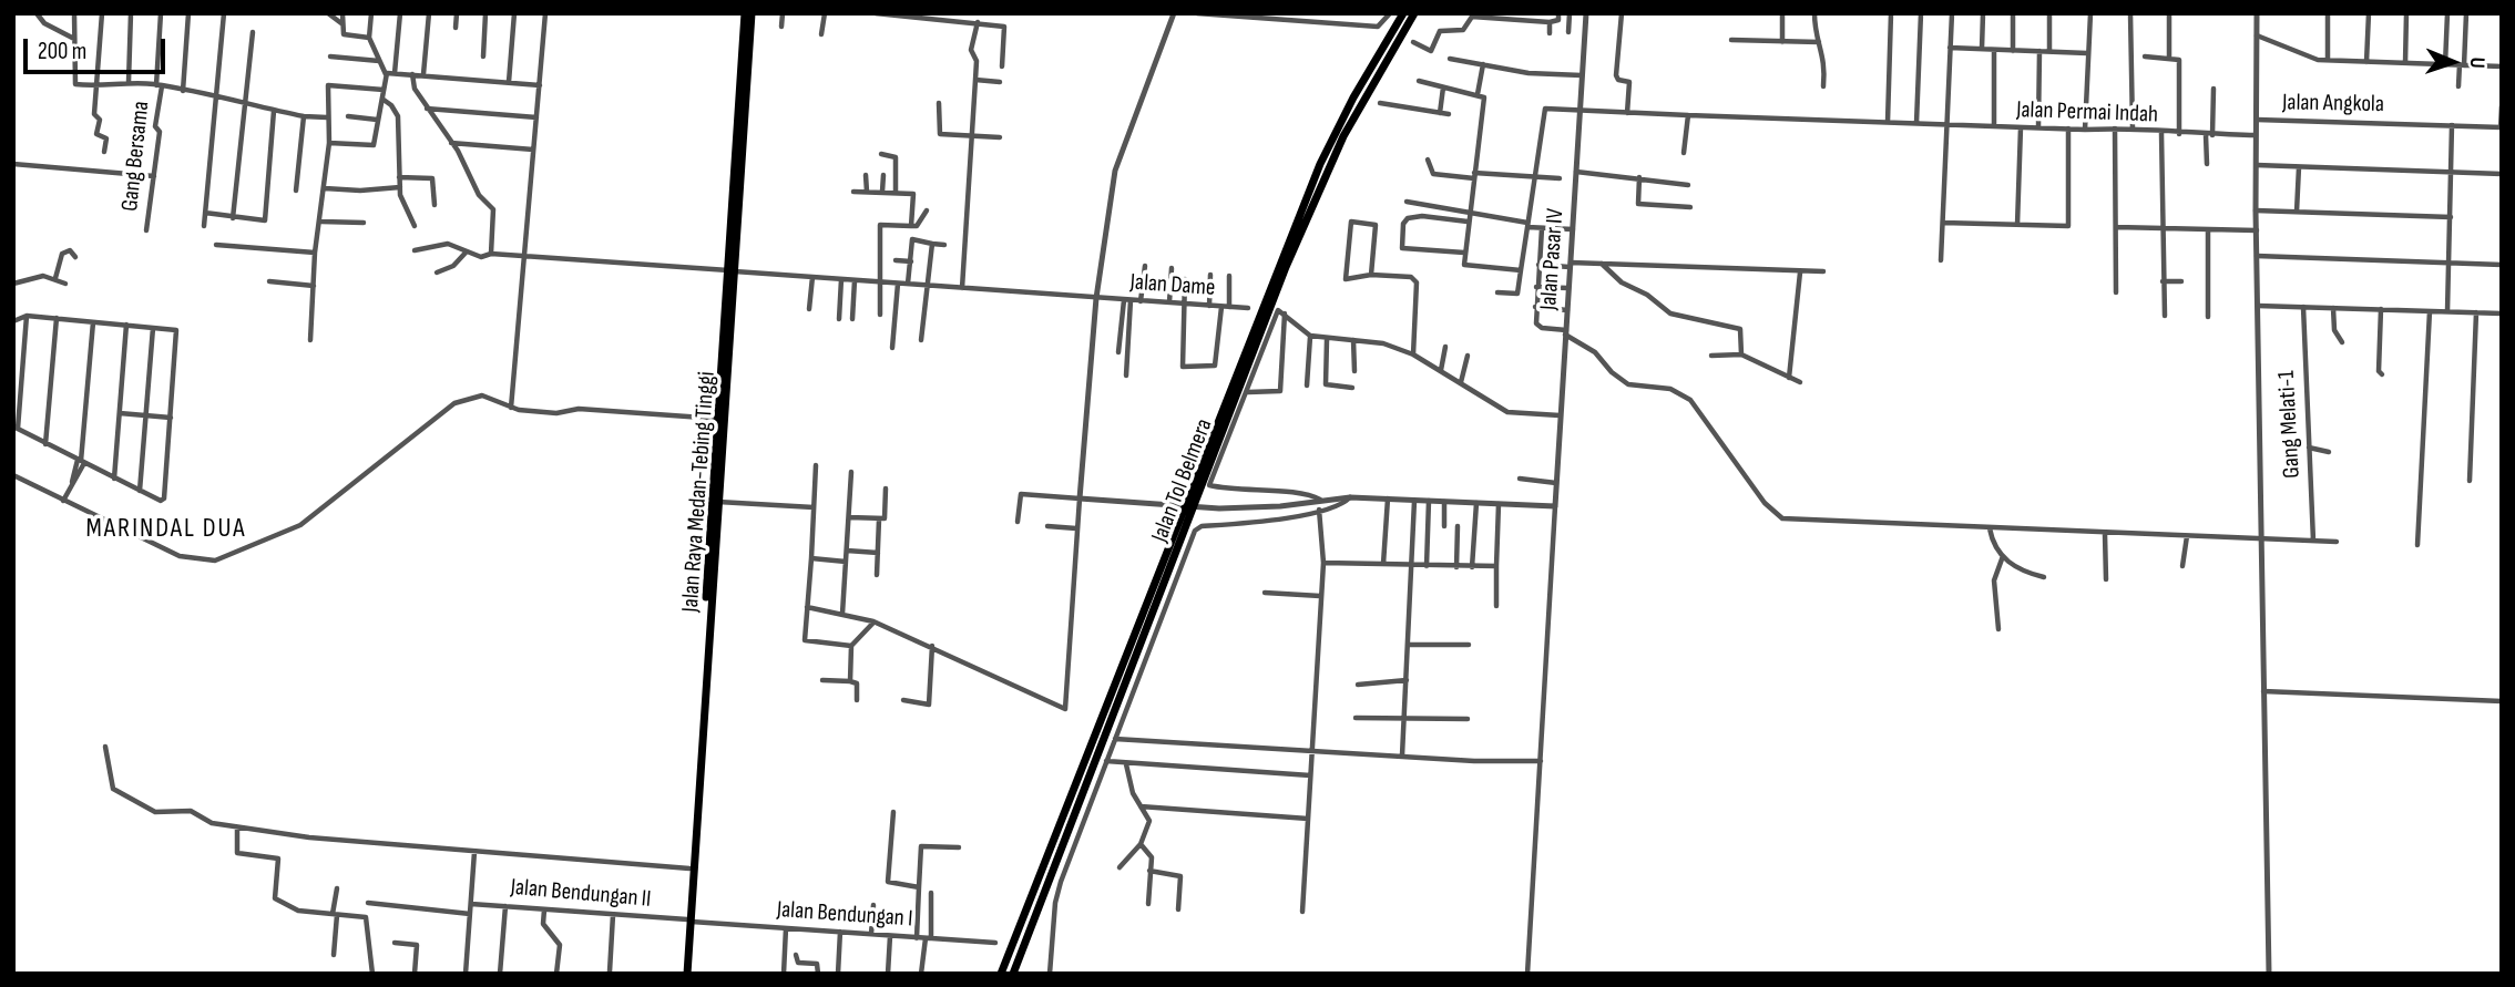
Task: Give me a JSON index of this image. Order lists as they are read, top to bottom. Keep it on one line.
{"streets":{"highway":["Jalan Tol Belmera","Jalan Raya Medan-Tebing Tinggi"],"street":["Jalan Angkola","Jalan Permai Indah","Gang Bersama","Jalan Pasar IV","Jalan Dame","Gang Melati-1","Jalan Bendungan II","Jalan Bendungan I"]},"crossings":[["Jalan Permai Indah","Jalan Pasar IV"],["Jalan Dame","Jalan Raya Medan-Tebing Tinggi"],["Jalan Raya Medan-Tebing Tinggi","Jalan Bendungan II"],["Jalan Raya Medan-Tebing Tinggi","Jalan Bendungan I"],["Jalan Bendungan II","Jalan Bendungan I"]],"districts":["MARINDAL DUA"],"scale_bar":"200 m","north":"right"}
